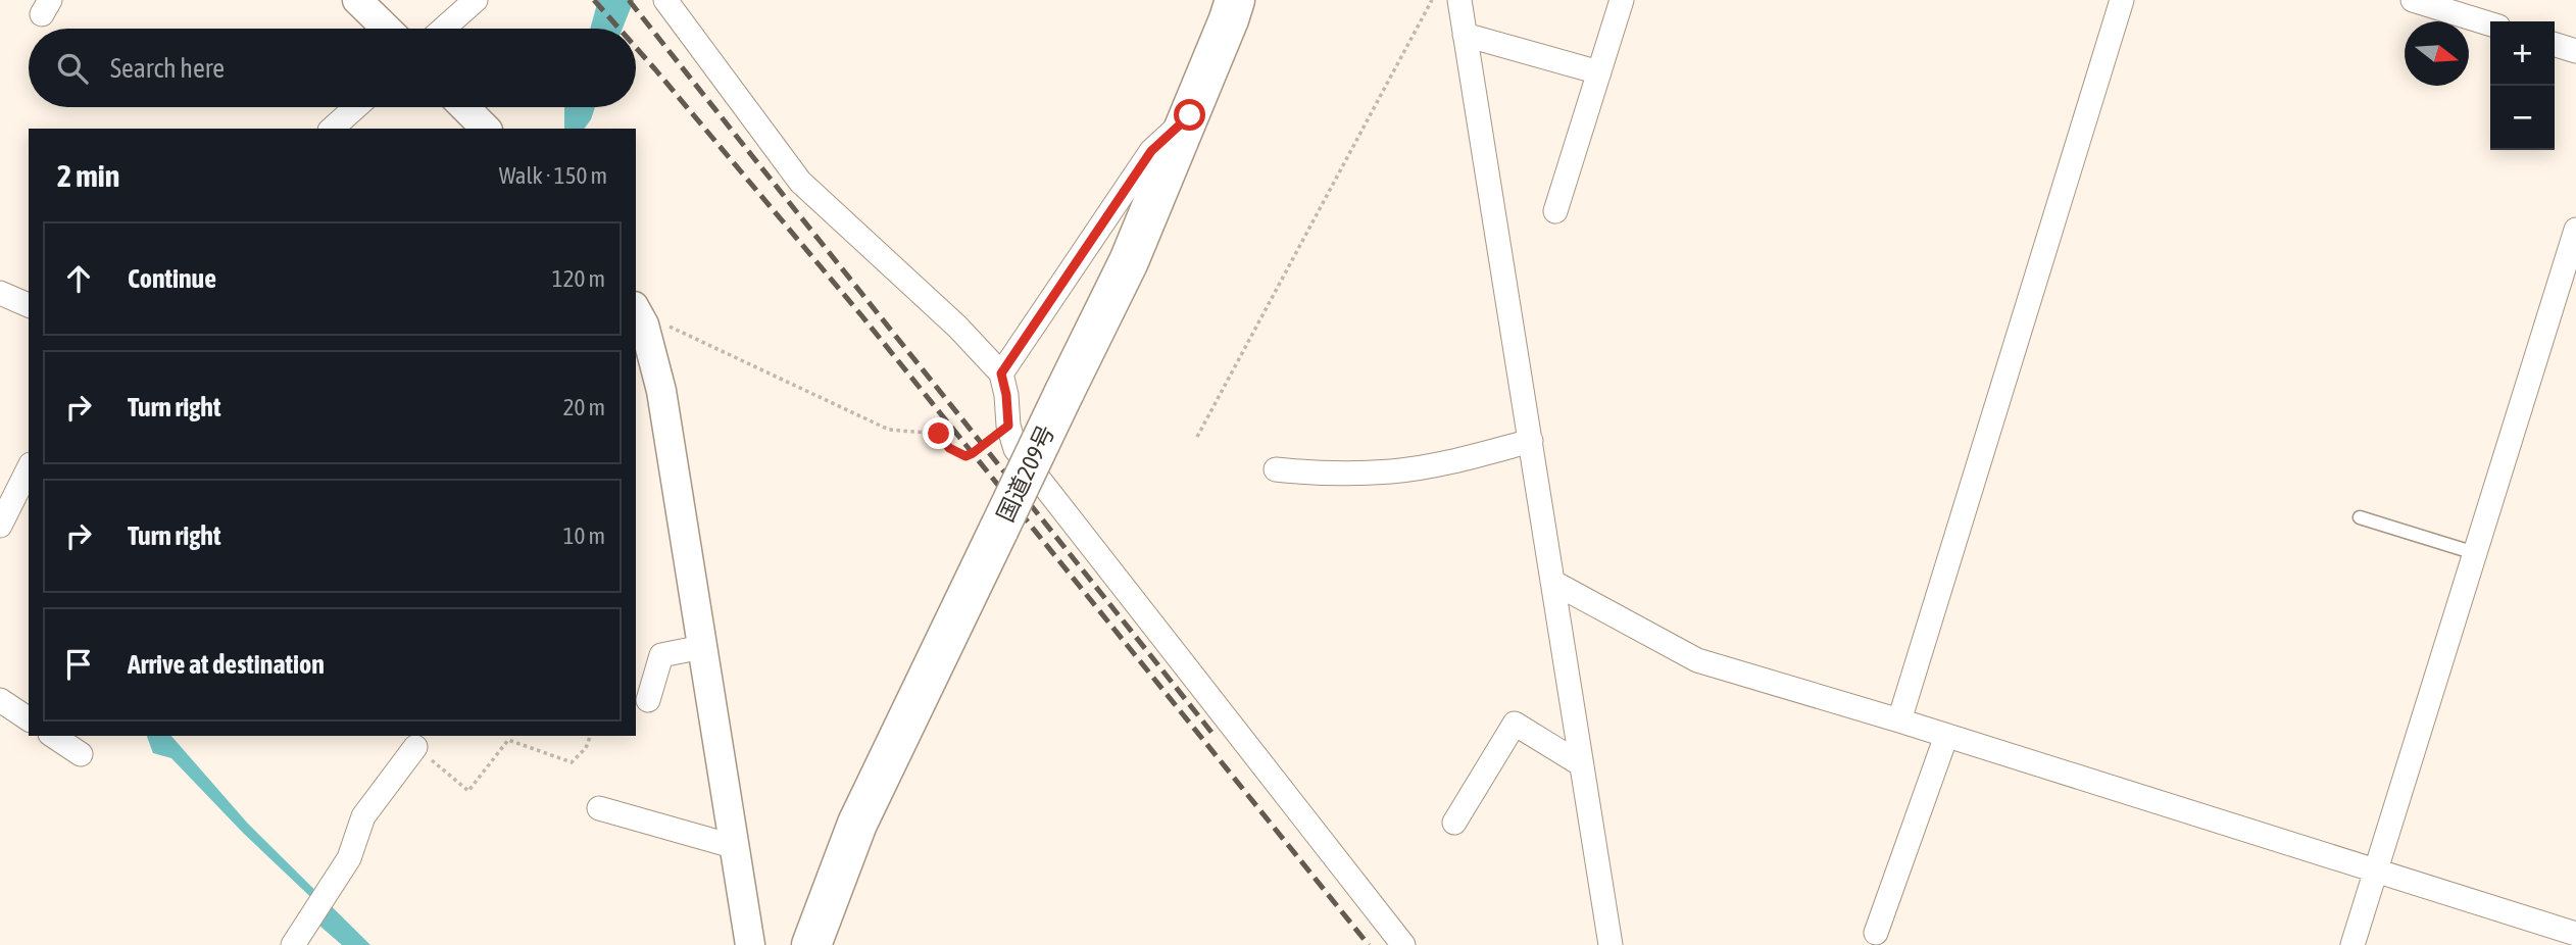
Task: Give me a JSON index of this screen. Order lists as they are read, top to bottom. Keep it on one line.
{"streets":{"highway":["国道209号"]},"north":"right","page":{"map_buttons":["+","−"],"search":"Search here","heading":["2 min","Walk · 150 m"],"list":[["Continue","120 m"],["Turn right","20 m"],["Turn right","10 m"],"Arrive at destination"]}}
